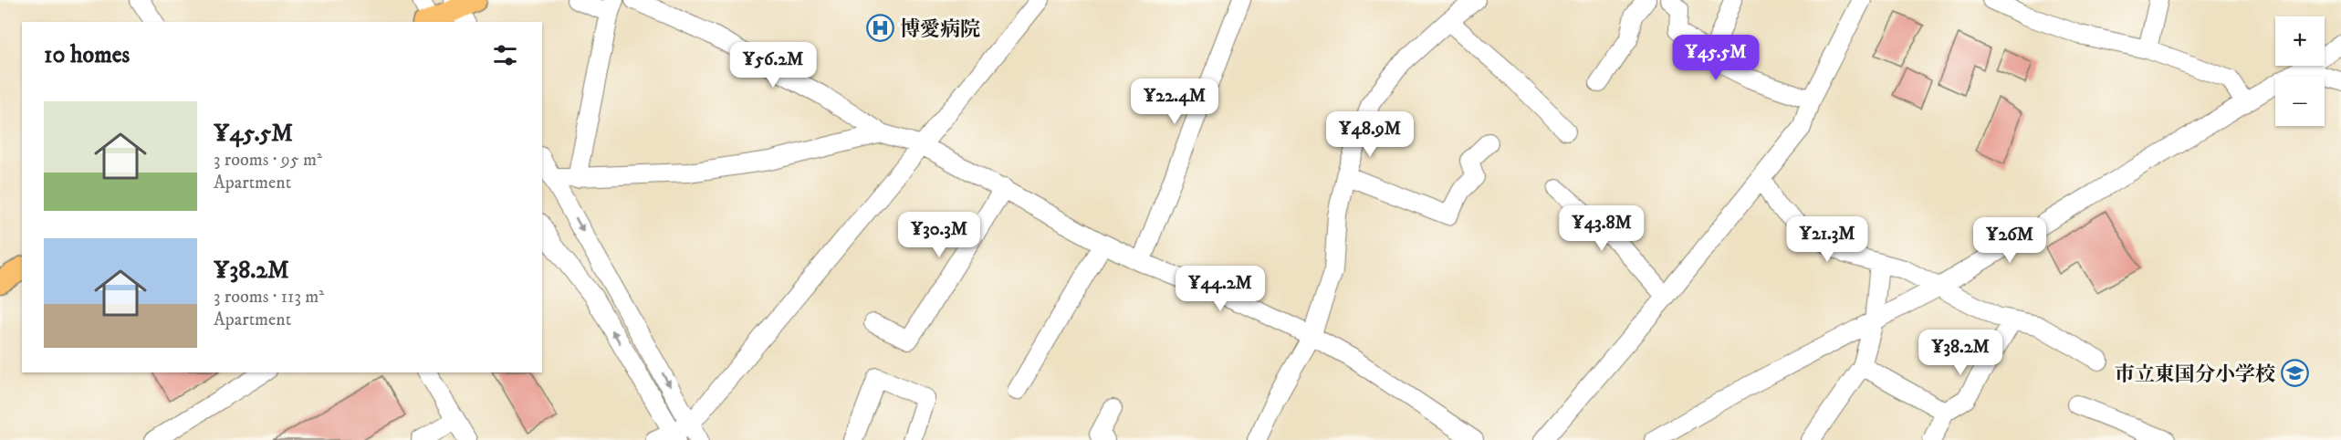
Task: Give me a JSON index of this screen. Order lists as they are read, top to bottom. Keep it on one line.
{"places":{"hospital":["博愛病院"],"school or university":["市立東国分小学校"]},"page":{"map_buttons":["+","−"],"heading":"10 homes","price":["¥45.5M","¥56.2M","¥22.4M","¥48.9M","¥43.8M","¥30.3M","¥21.3M","¥26M","¥44.2M","¥38.2M"],"list":[{"name":"¥45.5M","note":"3 rooms · 95 m² · Apartment"},{"name":"¥38.2M","note":"3 rooms · 113 m² · Apartment"}]}}
